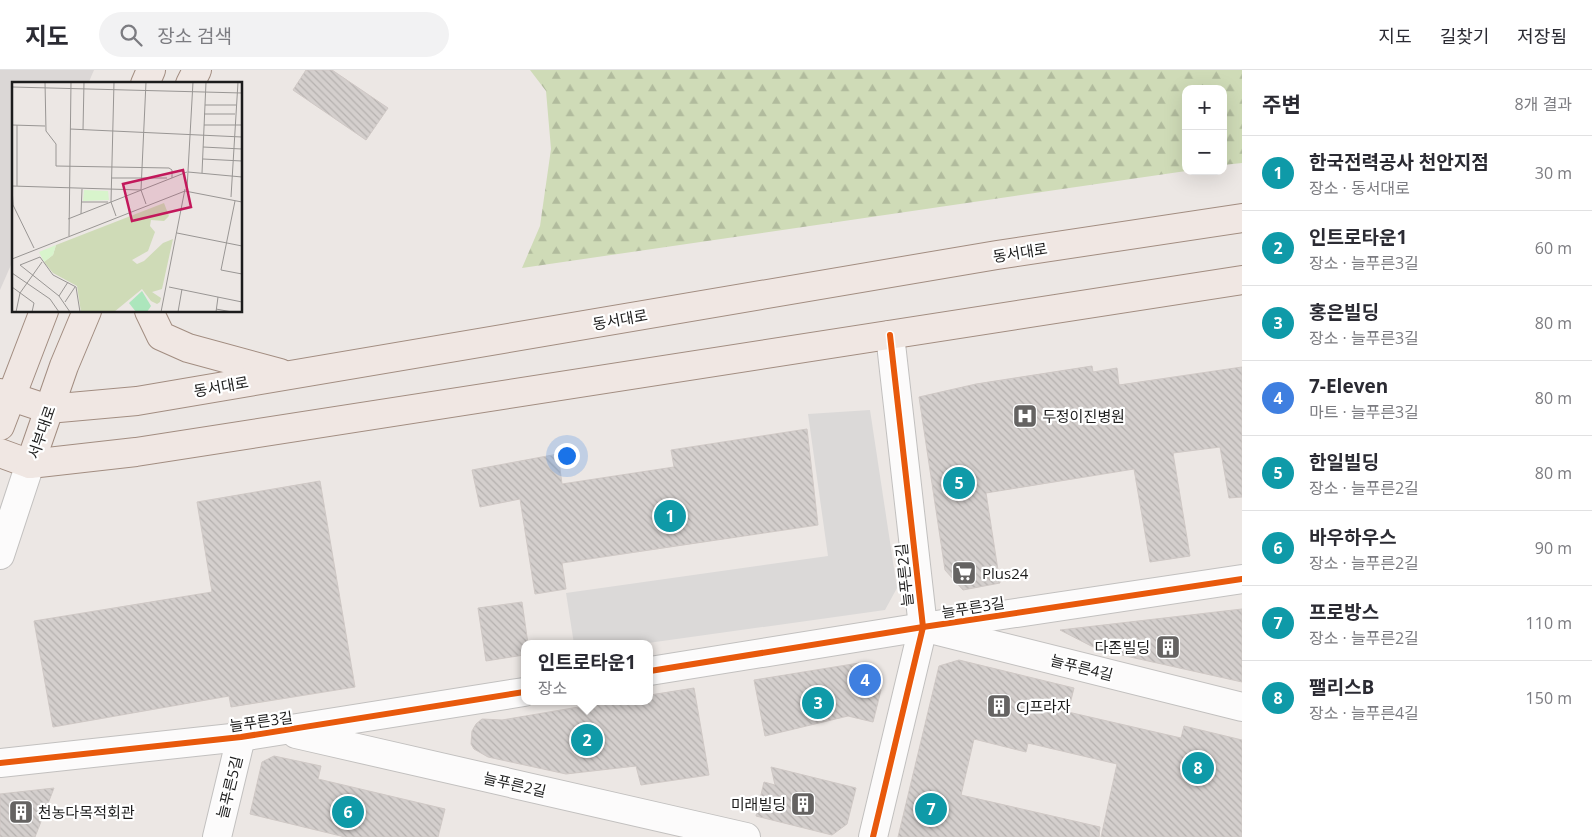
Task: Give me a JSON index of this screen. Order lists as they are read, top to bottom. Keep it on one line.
{"streets":{"main road":["동서대로","서부대로"],"street":["늘푸른2길","늘푸른3길","늘푸른4길","늘푸른5길"]},"crossings":[["동서대로","서부대로"],["늘푸른2길","늘푸른3길"],["늘푸른2길","늘푸른4길"],["늘푸른3길","늘푸른4길"],["늘푸른3길","늘푸른5길"]],"places":{"hospital":["두정이진병원"],"supermarket":["Plus24"],"building":["다존빌딩","CJ프라자","미래빌딩","천농다목적회관"]},"page":{"header":"지도","search":"장소 검색","nav":["지도","길찾기","저장됨"],"heading":["주변","8개 결과"],"map_buttons":["+","−"],"list":[{"mark":"1","name":"한국전력공사 천안지점","note":"장소 · 동서대로","value":"30 m"},{"mark":"2","name":"인트로타운1","note":"장소 · 늘푸른3길","value":"60 m"},{"mark":"3","name":"홍은빌딩","note":"장소 · 늘푸른3길","value":"80 m"},{"mark":"4","name":"7-Eleven","note":"마트 · 늘푸른3길","value":"80 m"},{"mark":"5","name":"한일빌딩","note":"장소 · 늘푸른2길","value":"80 m"},{"mark":"6","name":"바우하우스","note":"장소 · 늘푸른2길","value":"90 m"},{"mark":"7","name":"프로방스","note":"장소 · 늘푸른2길","value":"110 m"},{"mark":"8","name":"팰리스B","note":"장소 · 늘푸른4길","value":"150 m"}],"pins":["5","1","4","3","2","8","7","6"],"popup":["인트로타운1","장소"]}}
